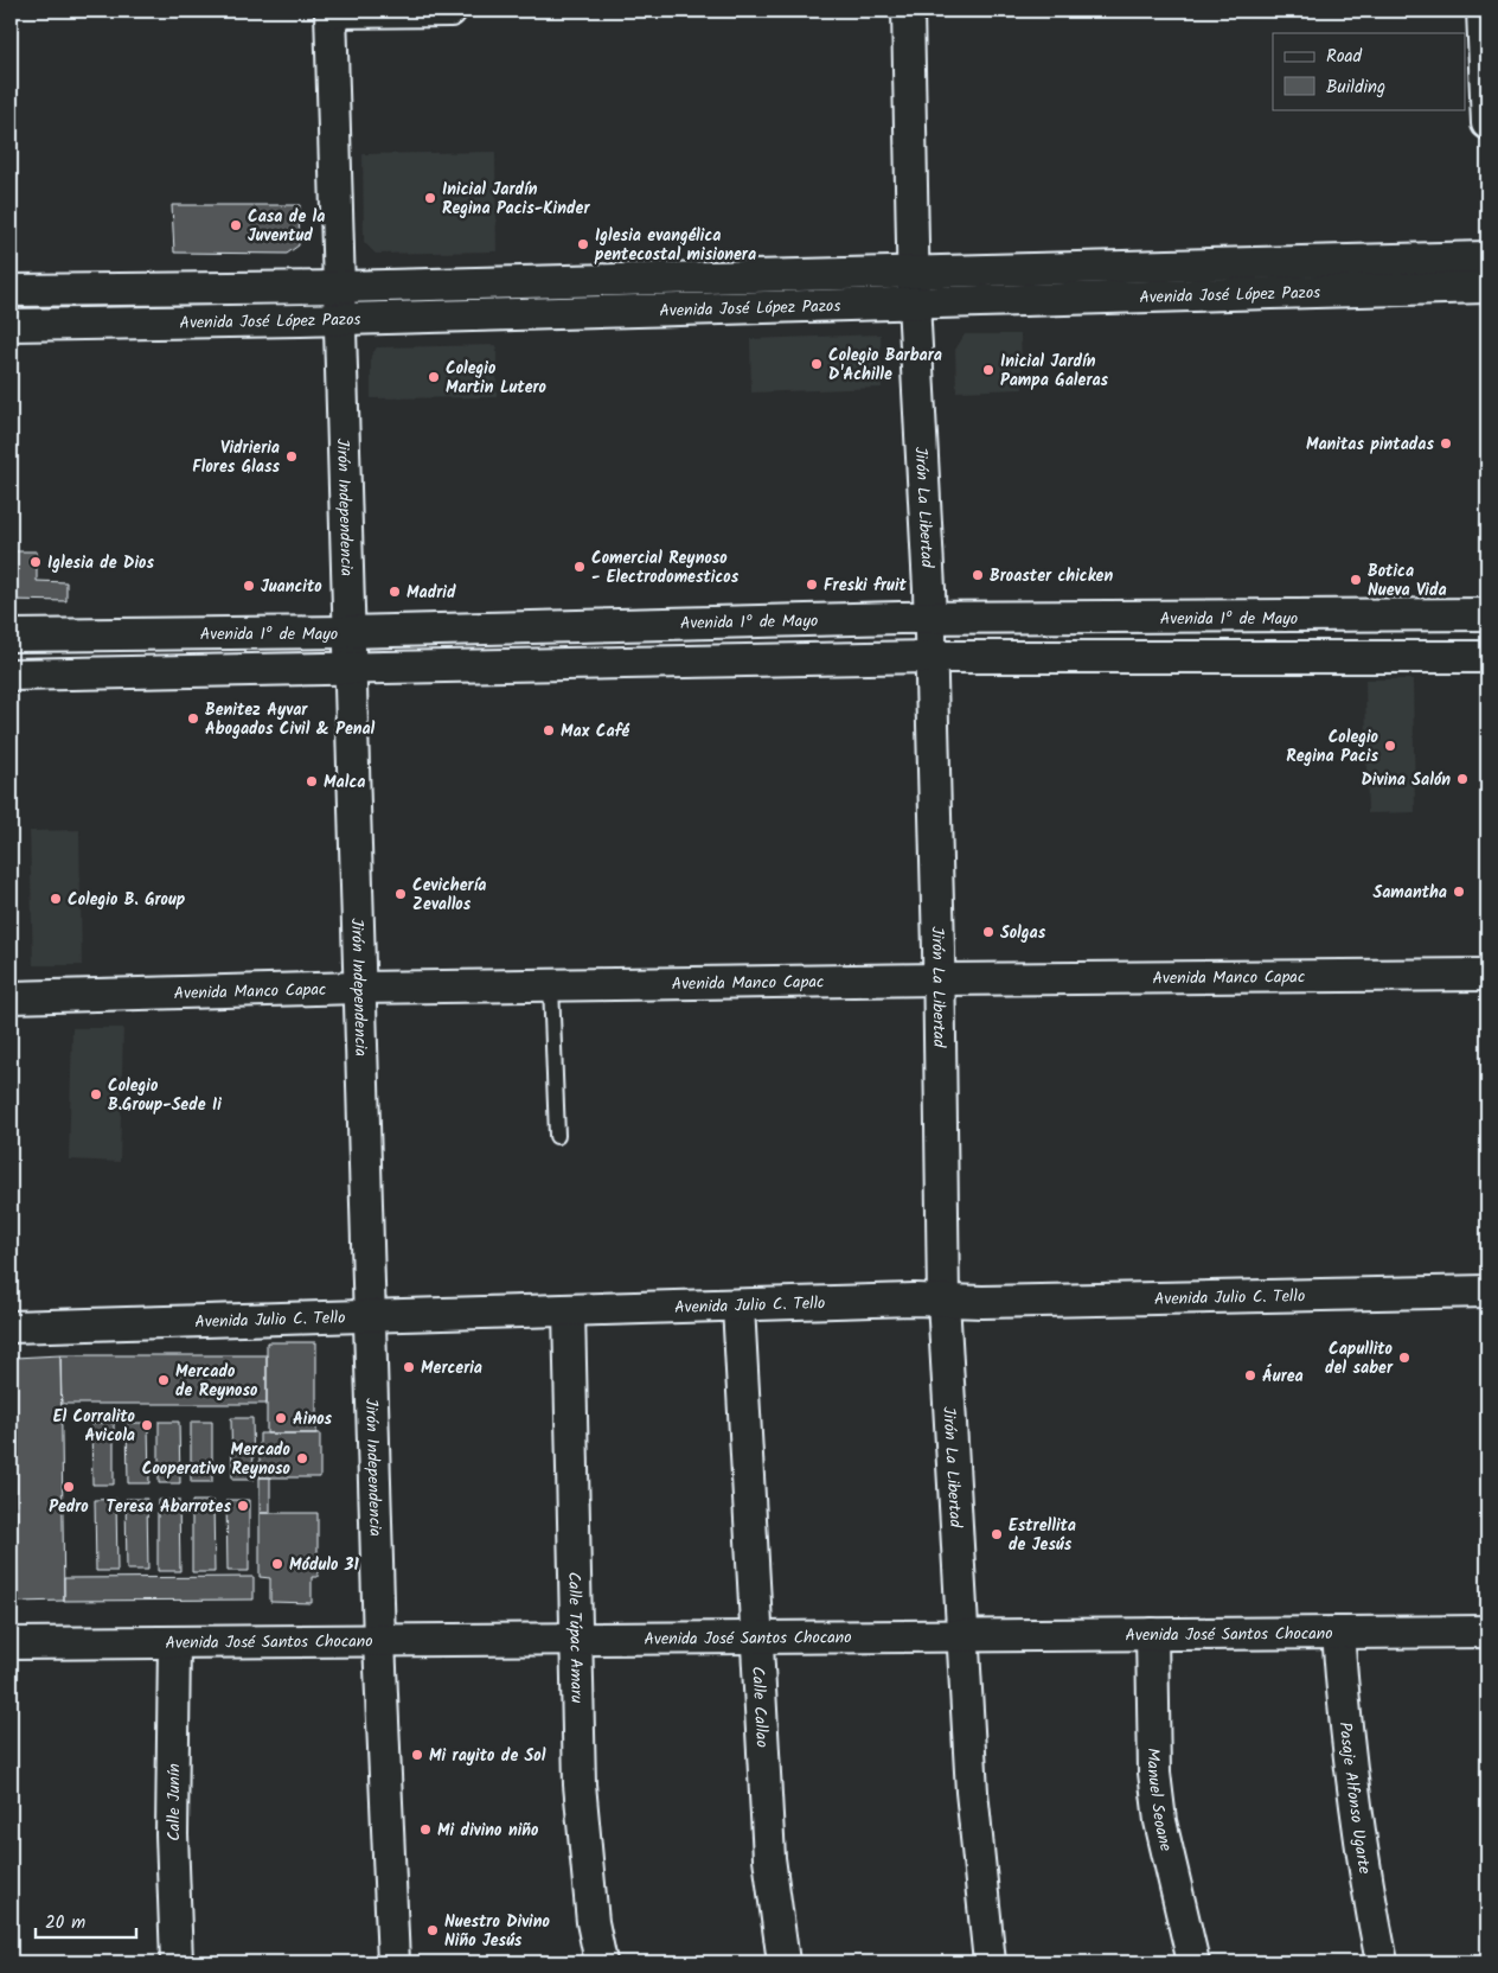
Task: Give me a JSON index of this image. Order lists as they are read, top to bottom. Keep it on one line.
{"streets":{"street":["Avenida José López Pazos","Jirón Independencia","Jirón La Libertad","Avenida 1º de Mayo","Avenida Manco Capac","Avenida Julio C. Tello","Avenida José Santos Chocano","Calle Túpac Amaru","Calle Callao","Pasaje Alfonso Ugarte","Manuel Seoane","Calle Junín"]},"crossings":[["Avenida José López Pazos","Jirón Independencia"],["Avenida José López Pazos","Jirón La Libertad"],["Jirón Independencia","Avenida 1º de Mayo"],["Jirón Independencia","Avenida Manco Capac"],["Jirón Independencia","Avenida Julio C. Tello"],["Jirón Independencia","Avenida José Santos Chocano"],["Jirón La Libertad","Avenida 1º de Mayo"],["Jirón La Libertad","Avenida Manco Capac"],["Jirón La Libertad","Avenida Julio C. Tello"],["Jirón La Libertad","Avenida José Santos Chocano"],["Avenida Julio C. Tello","Calle Túpac Amaru"],["Avenida Julio C. Tello","Calle Callao"],["Avenida José Santos Chocano","Calle Túpac Amaru"],["Avenida José Santos Chocano","Calle Callao"],["Avenida José Santos Chocano","Pasaje Alfonso Ugarte"],["Avenida José Santos Chocano","Manuel Seoane"],["Avenida José Santos Chocano","Calle Junín"]],"places":["Inicial Jardín Regina Pacis-Kinder","Casa de la Juventud","Iglesia evangélica pentecostal misionera","Colegio Barbara D'Achille","Inicial Jardín Pampa Galeras","Colegio Martin Lutero","Manitas pintadas","Vidrieria Flores Glass","Iglesia de Dios","Comercial Reynoso - Electrodomesticos","Broaster chicken","Botica Nueva Vida","Freski fruit","Juancito","Madrid","Benitez Ayvar Abogados Civil & Penal","Max Café","Colegio Regina Pacis","Divina Salón","Malca","Samantha","Cevichería Zevallos","Colegio B. Group","Solgas","Colegio B.Group-Sede Ii","Capullito del saber","Merceria","Áurea","Mercado de Reynoso","Ainos","El Corralito Avicola","Mercado Cooperativo Reynoso","Pedro","Teresa Abarrotes","Estrellita de Jesús","Módulo 31","Mi rayito de Sol","Mi divino niño","Nuestro Divino Niño Jesús"],"legend":["Road","Building"],"scale_bar":"20 m"}
